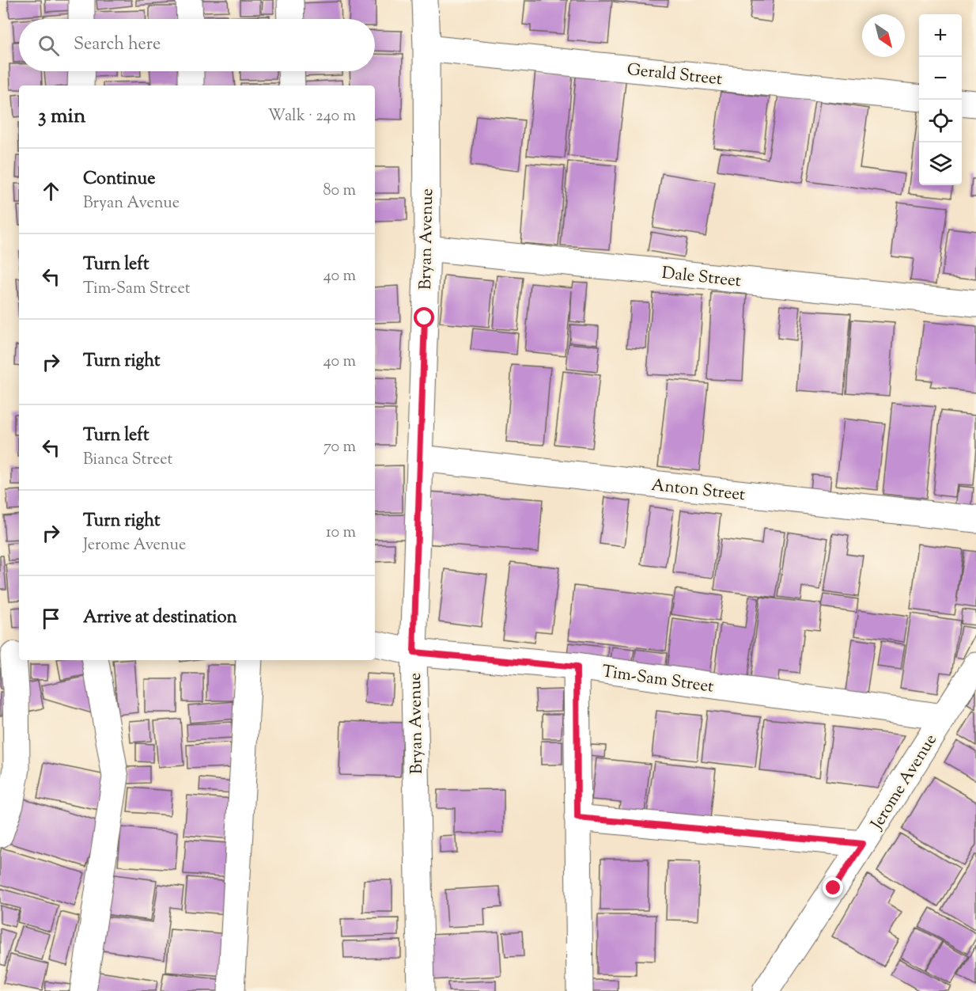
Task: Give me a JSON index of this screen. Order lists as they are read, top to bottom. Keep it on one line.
{"streets":{"street":["Gerald Street","Bryan Avenue","Dale Street","Anton Street","Tim-Sam Street","Jerome Avenue"]},"crossings":[["Gerald Street","Bryan Avenue"],["Bryan Avenue","Dale Street"],["Bryan Avenue","Anton Street"],["Bryan Avenue","Tim-Sam Street"],["Tim-Sam Street","Jerome Avenue"]],"north":"bottom right","page":{"map_buttons":["+","−"],"search":"Search here","heading":["3 min","Walk · 240 m"],"list":[["Continue","Bryan Avenue","80 m"],["Turn left","Tim-Sam Street","40 m"],["Turn right","40 m"],["Turn left","Bianca Street","70 m"],["Turn right","Jerome Avenue","10 m"],"Arrive at destination"]}}
